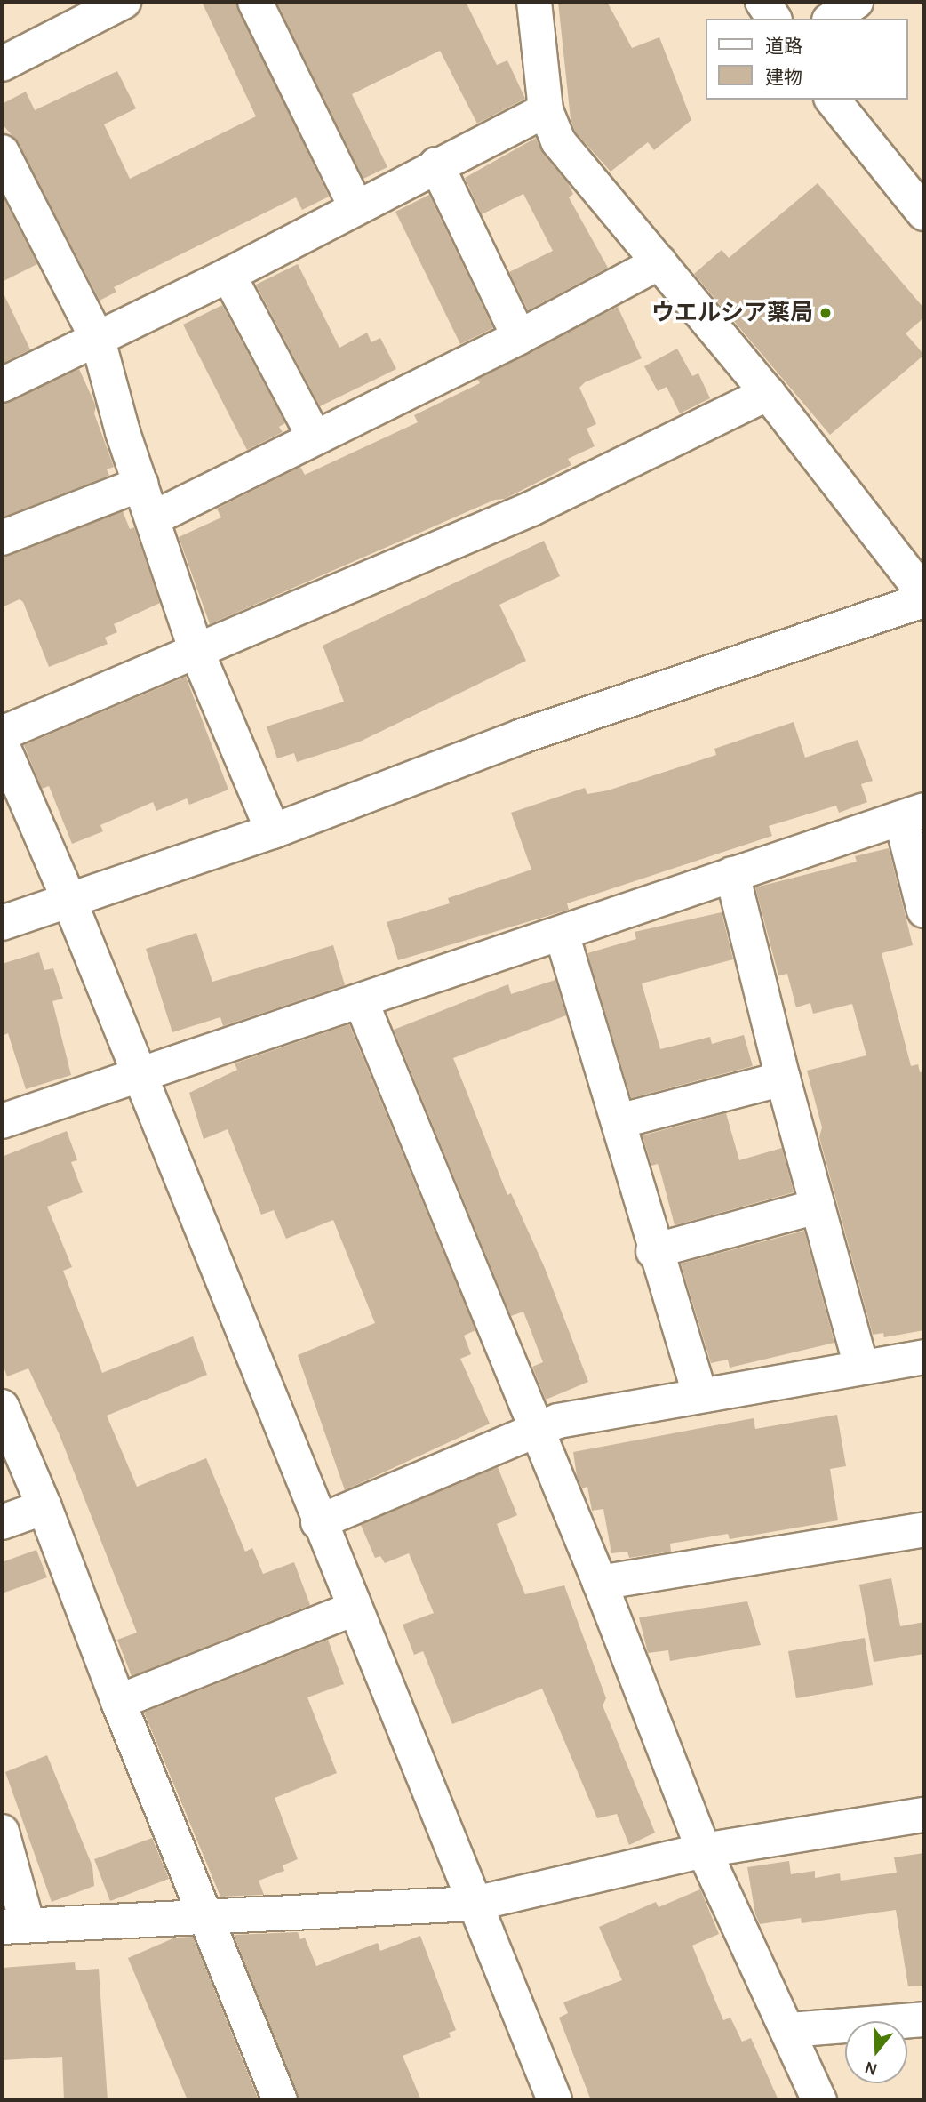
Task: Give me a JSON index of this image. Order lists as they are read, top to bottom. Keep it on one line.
{"places":["ウエルシア薬局"],"legend":["道路","建物"],"north":"bottom"}
